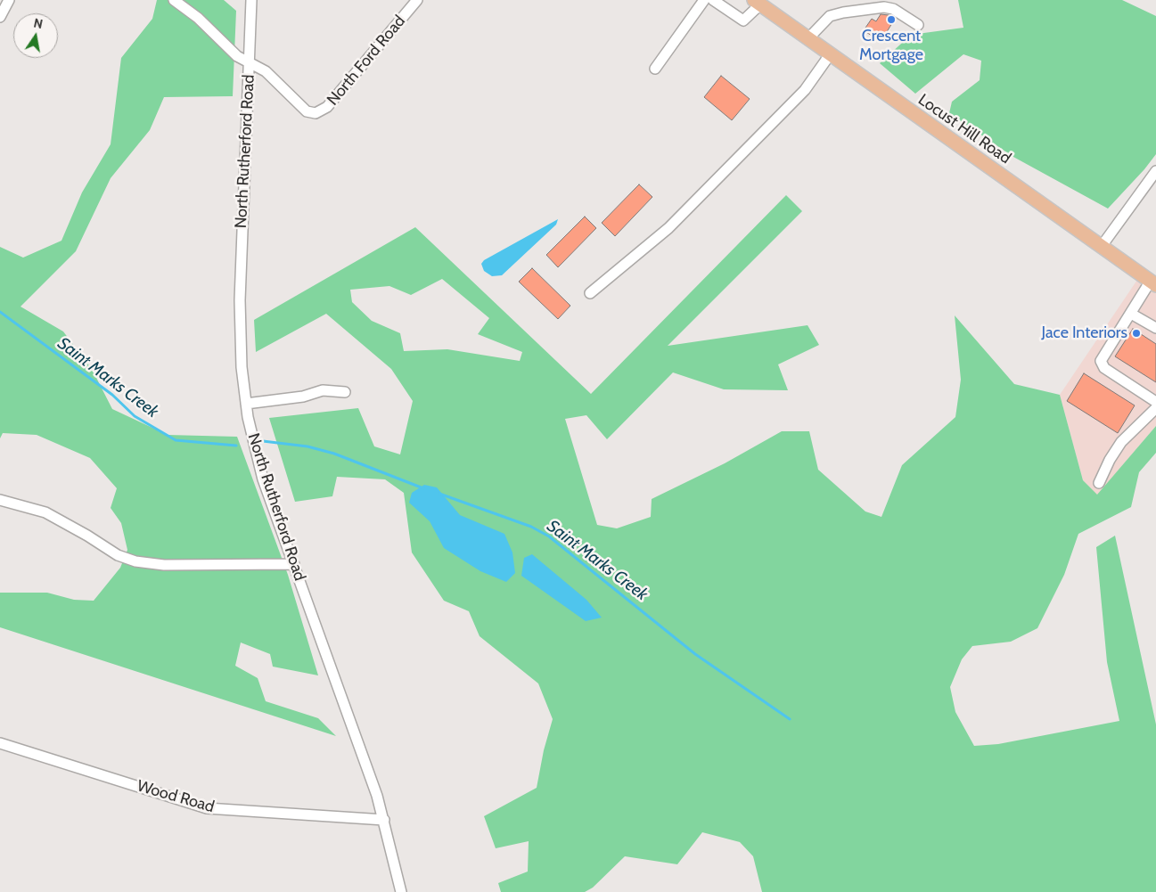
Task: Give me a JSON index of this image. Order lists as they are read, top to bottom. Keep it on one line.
{"streets":{"main road":["Locust Hill Road"],"street":["North Ford Road","North Rutherford Road","Wood Road"]},"crossings":[["North Ford Road","North Rutherford Road"],["North Rutherford Road","Wood Road"]],"water":["Saint Marks Creek"],"places":["Crescent Mortgage","Jace Interiors"],"north":"top"}
